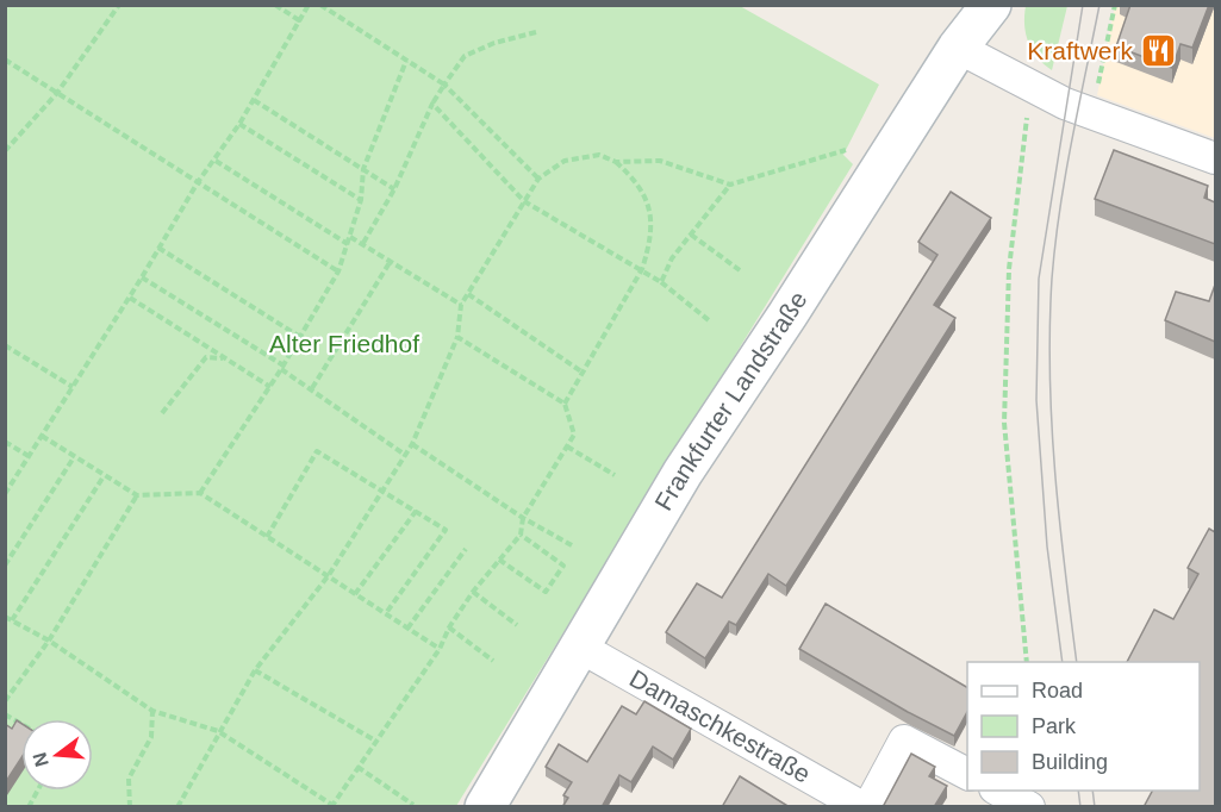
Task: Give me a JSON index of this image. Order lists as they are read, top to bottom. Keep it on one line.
{"streets":{"main road":["Frankfurter Landstraße"],"street":["Damaschkestraße"]},"crossings":[["Frankfurter Landstraße","Damaschkestraße"]],"parks":["Alter Friedhof"],"places":{"restaurant":["Kraftwerk"]},"legend":["Road","Park","Building"],"north":"left"}
